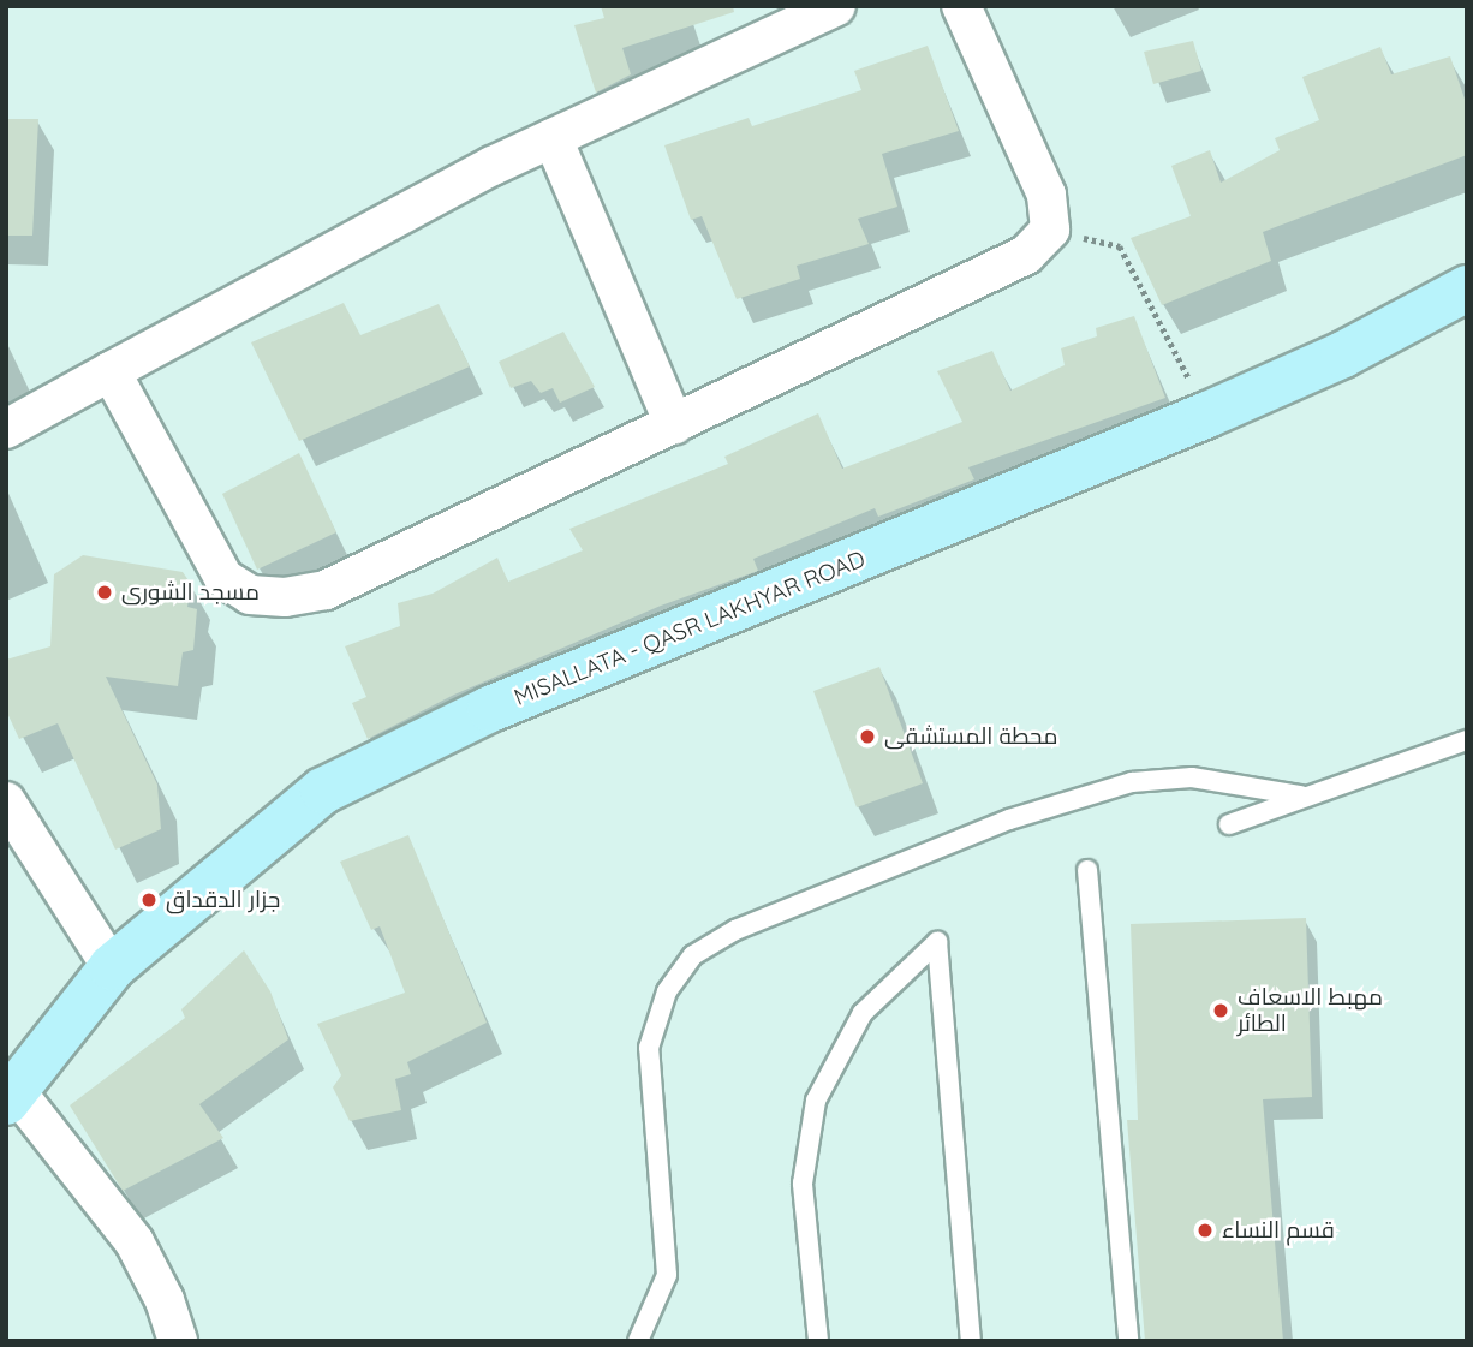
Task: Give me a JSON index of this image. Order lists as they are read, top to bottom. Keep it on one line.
{"streets":{"main road":["MISALLATA - QASR LAKHYAR ROAD"]},"places":["مسجد الشورى","محطة المستشقى","جزار الدقداق","مهبط الاسعاف الطائر","قسم النساء"]}
